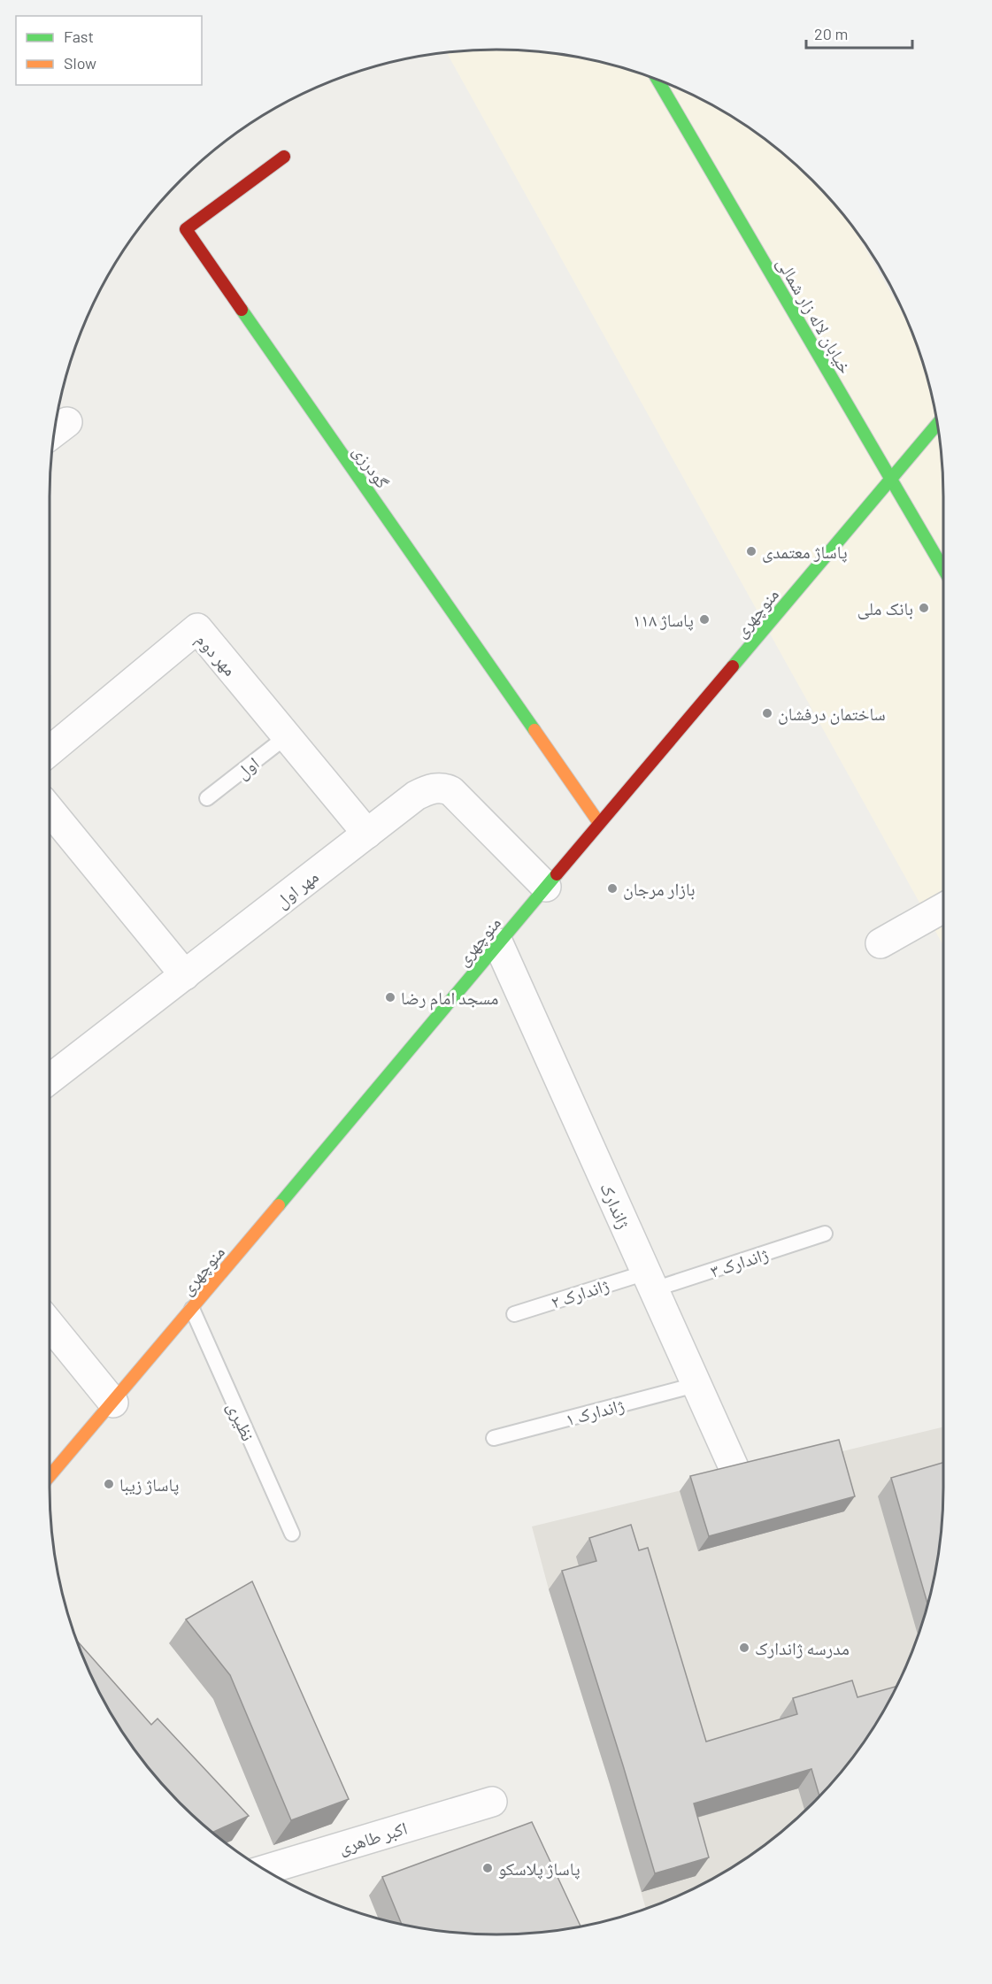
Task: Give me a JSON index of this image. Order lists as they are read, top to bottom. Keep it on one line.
{"streets":{"street":["خیابان لاله زار شمالی","گودرزی","منوچهری","مهر دوم","مهر اول","ژاندارک","اکبر طاهری"],"lane":["اول","ژاندارک ۳","ژاندارک ۲","ژاندارک ۱","نظیری"]},"crossings":[["خیابان لاله زار شمالی","منوچهری"],["گودرزی","منوچهری"],["منوچهری","مهر اول"],["منوچهری","ژاندارک"],["منوچهری","نظیری"],["مهر دوم","اول"],["مهر دوم","مهر اول"],["ژاندارک","ژاندارک ۳"],["ژاندارک","ژاندارک ۲"],["ژاندارک","ژاندارک ۱"],["ژاندارک ۳","ژاندارک ۲"]],"places":["پاساژ معتمدی","بانک ملی","پاساژ ۱۱۸","ساختمان درفشان","بازار مرجان","مسجد امام رضا","پاساژ زیبا","مدرسه ژاندارک","پاساژ پلاسکو"],"legend":["Fast","Slow"],"scale_bar":"20 m"}
